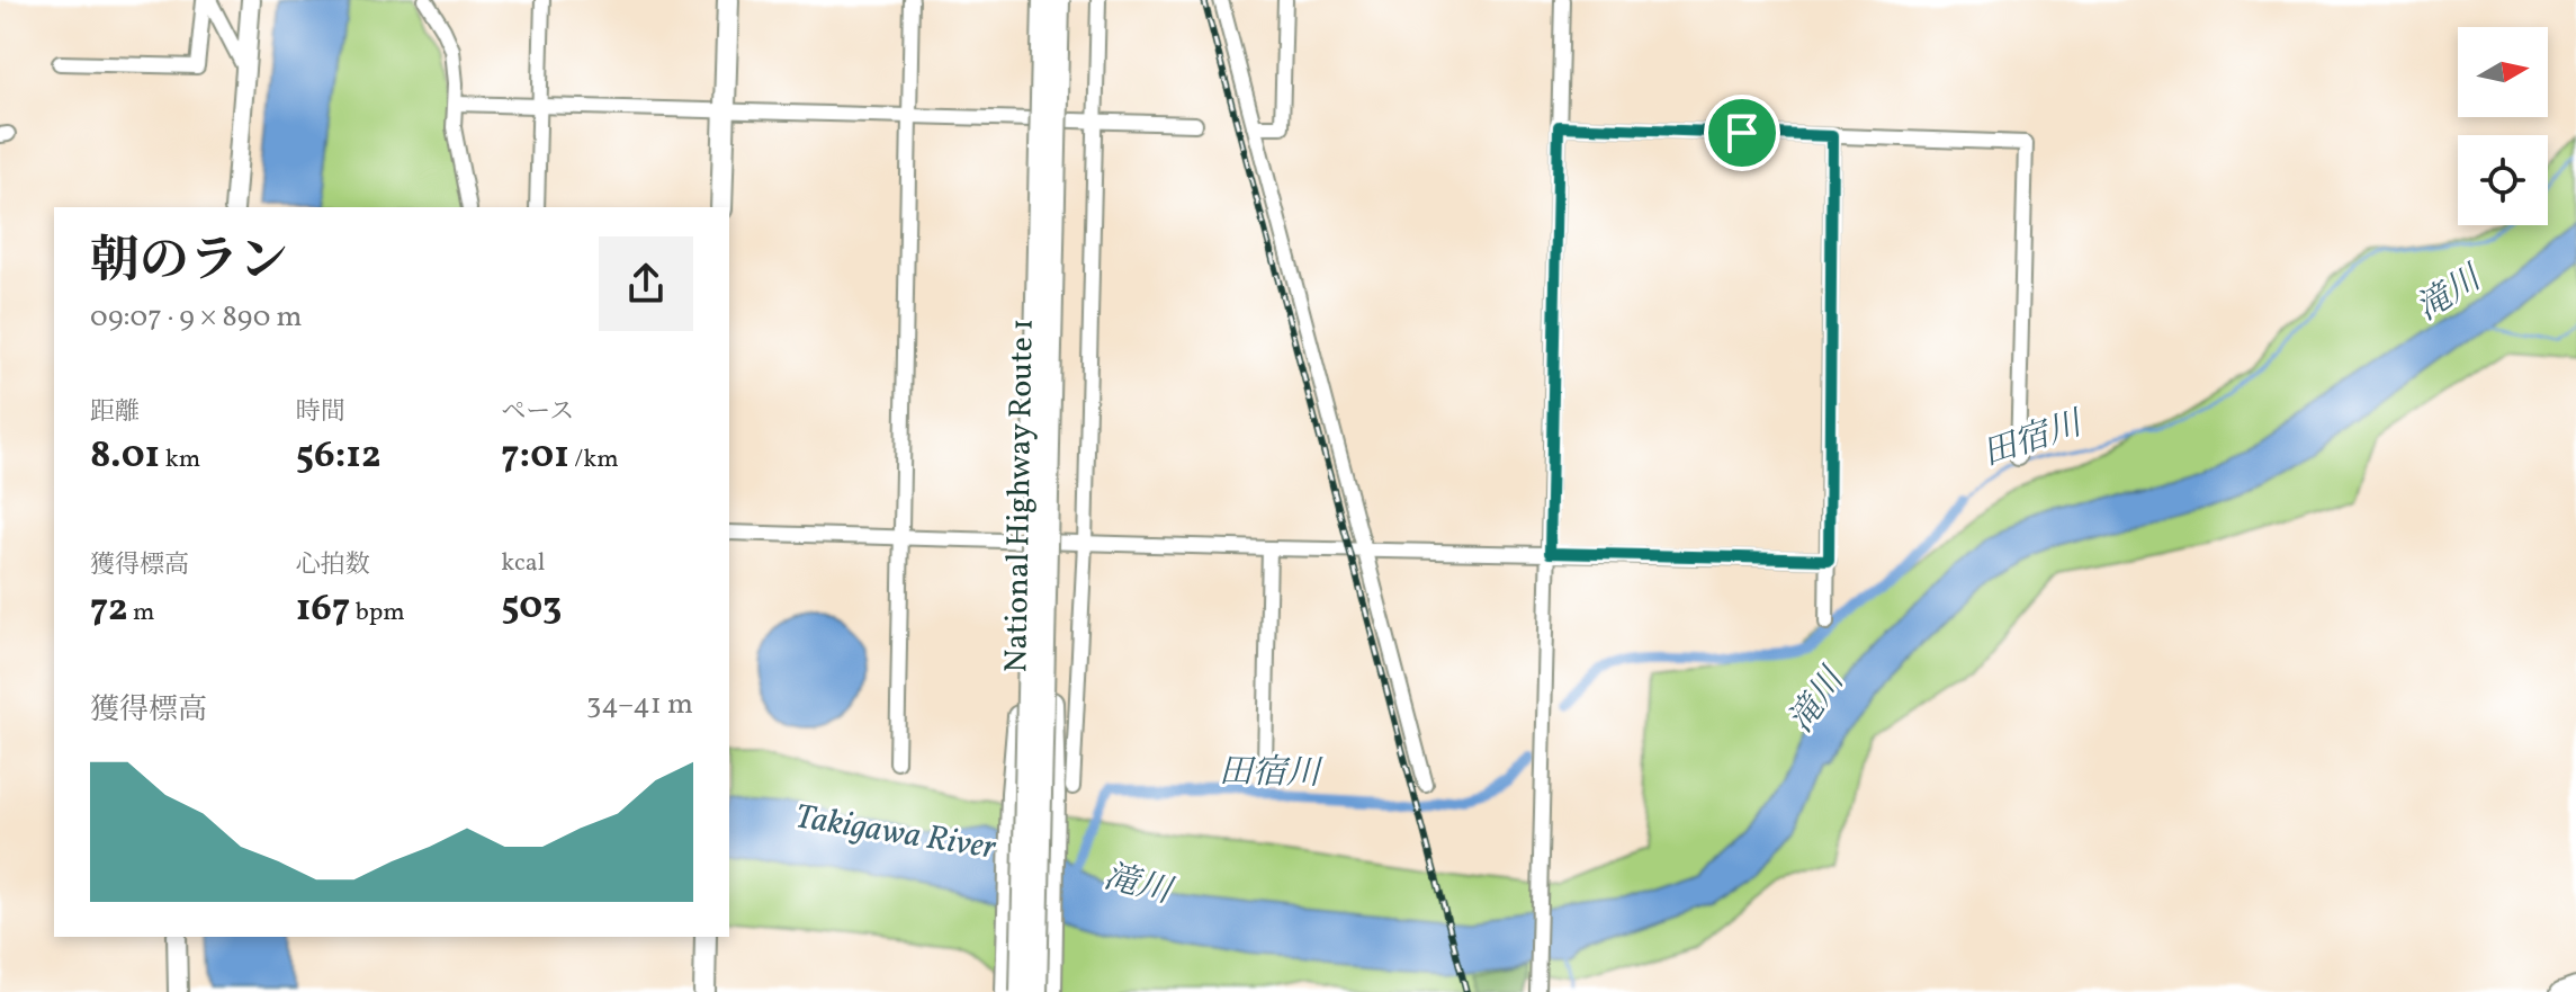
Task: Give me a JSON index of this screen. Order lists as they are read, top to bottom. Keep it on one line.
{"streets":{"highway":["National Highway Route 1"]},"water":["滝川","田宿川","Takigawa River"],"north":"right","page":{"heading":["朝のラン","09:07 · 9 × 890 m"],"stats":[["距離","8.01 km"],["時間","56:12"],["ペース","7:01 /km"],["獲得標高","72 m"],["心拍数","167 bpm"],["kcal","503"]],"chart":["獲得標高","34–41 m"]}}
